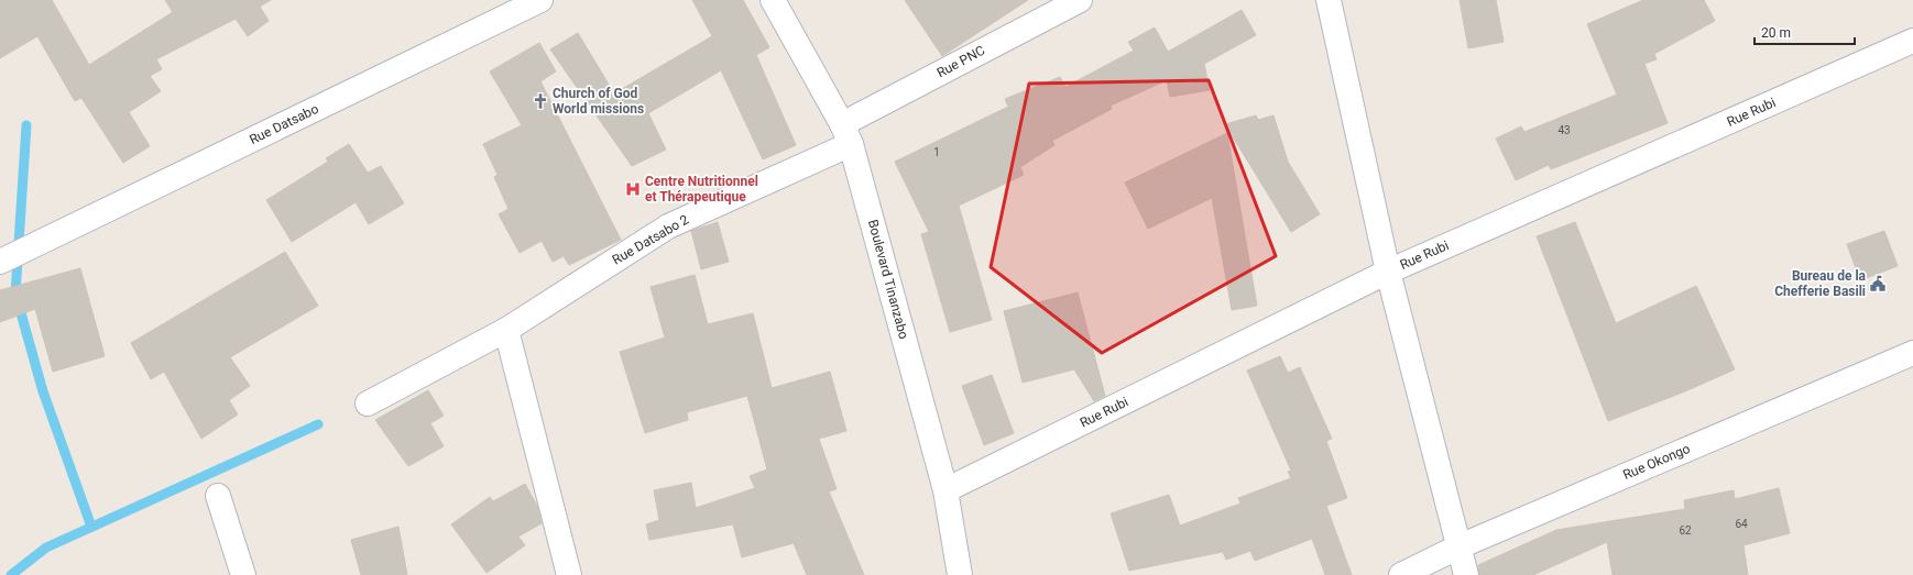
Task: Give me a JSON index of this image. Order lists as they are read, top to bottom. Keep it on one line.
{"streets":{"street":["Rue PNC","Rue Rubi","Rue Datsabo","Rue Datsabo 2","Boulevard Tinanzabo","Rue Okongo"]},"crossings":[["Rue PNC","Rue Datsabo 2"],["Rue PNC","Boulevard Tinanzabo"],["Rue Rubi","Boulevard Tinanzabo"],["Rue Datsabo 2","Boulevard Tinanzabo"]],"places":{"church":["Church of God World missions"],"hospital":["Centre Nutritionnel et Thérapeutique"],"public building":["Bureau de la Chefferie Basili"]},"house_numbers":["43","1","64","62"],"scale_bar":"20 m"}
